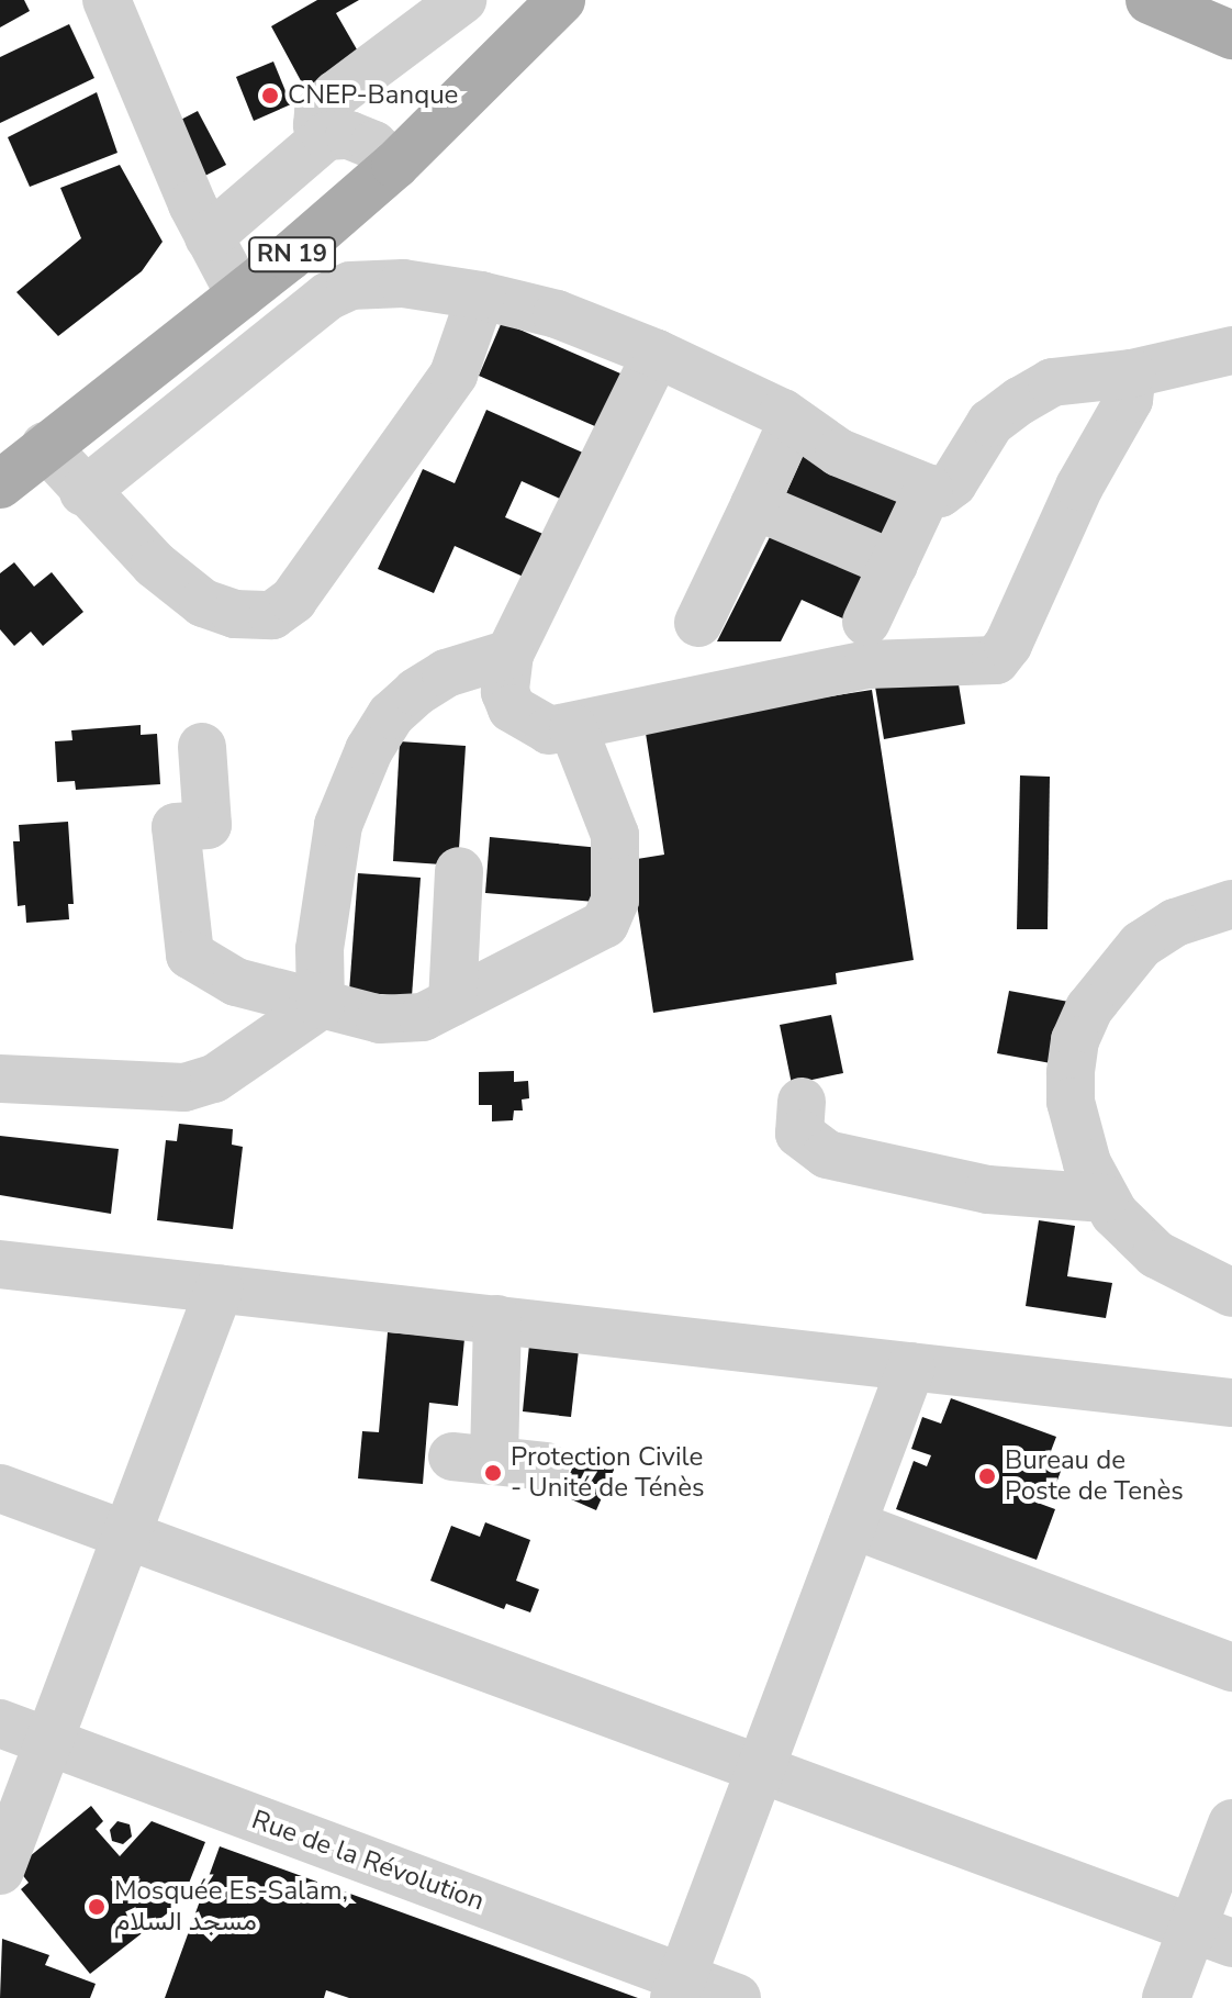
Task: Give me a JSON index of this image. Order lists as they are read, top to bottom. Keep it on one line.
{"streets":{"main road":["RN 19"],"street":["Rue de la Révolution"]},"places":["CNEP-Banque","Protection Civile - Unité de Ténès","Bureau de Poste de Tenès","Mosquée Es-Salam, مسجد السلام"]}
